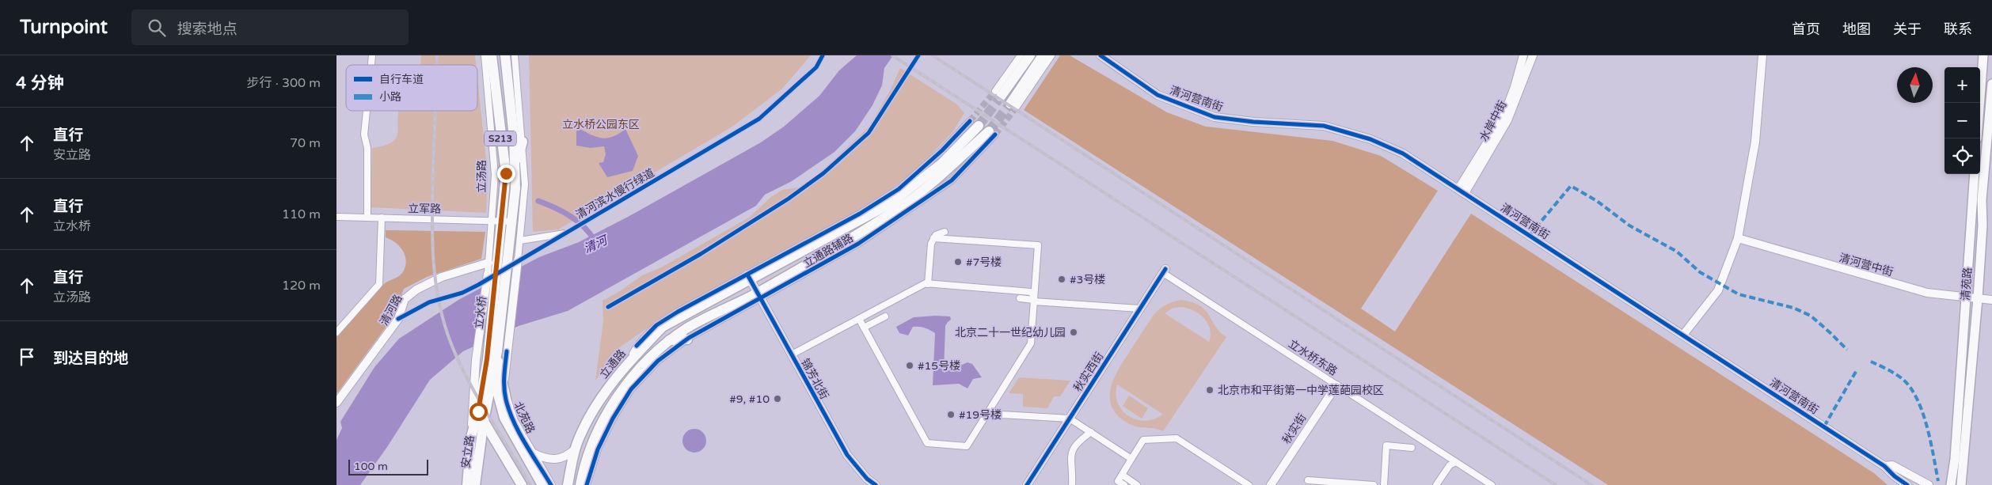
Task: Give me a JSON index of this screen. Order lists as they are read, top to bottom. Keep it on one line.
{"streets":{"main road":["S213","立汤路","清苑路","立水桥","立通路","北苑路","安立路"],"street":["清河营南街","水岸中街","立军路","立通路辅路","清河营中街","清河路","立水桥东路","秋实西街","锦芳北街","秋实街"],"cycle path":["清河滨水慢行绿道"]},"crossings":[["清河营南街","水岸中街"],["立汤路","立军路"],["立汤路","清河路"],["立汤路","立水桥"],["立通路辅路","立通路"],["立通路辅路","锦芳北街"],["清河营中街","清苑路"],["立水桥","安立路"],["立水桥东路","秋实西街"],["立水桥东路","秋实街"],["立通路","锦芳北街"],["北苑路","安立路"]],"water":["清河"],"parks":["立水桥公园东区"],"places":["#7号楼","#3号楼","北京二十一世纪幼儿园","#15号楼","北京市和平街第一中学莲葩园校区","#9, #10","#19号楼"],"legend":["自行车道","小路"],"scale_bar":"100 m","north":"top","page":{"header":"Turnpoint","search":"搜索地点","nav":["首页","地图","关于","联系"],"heading":["4 分钟","步行 · 300 m"],"map_buttons":["+","−"],"list":[["直行","安立路","70 m"],["直行","立水桥","110 m"],["直行","立汤路","120 m"],"到达目的地"],"scale":"100 m"}}
